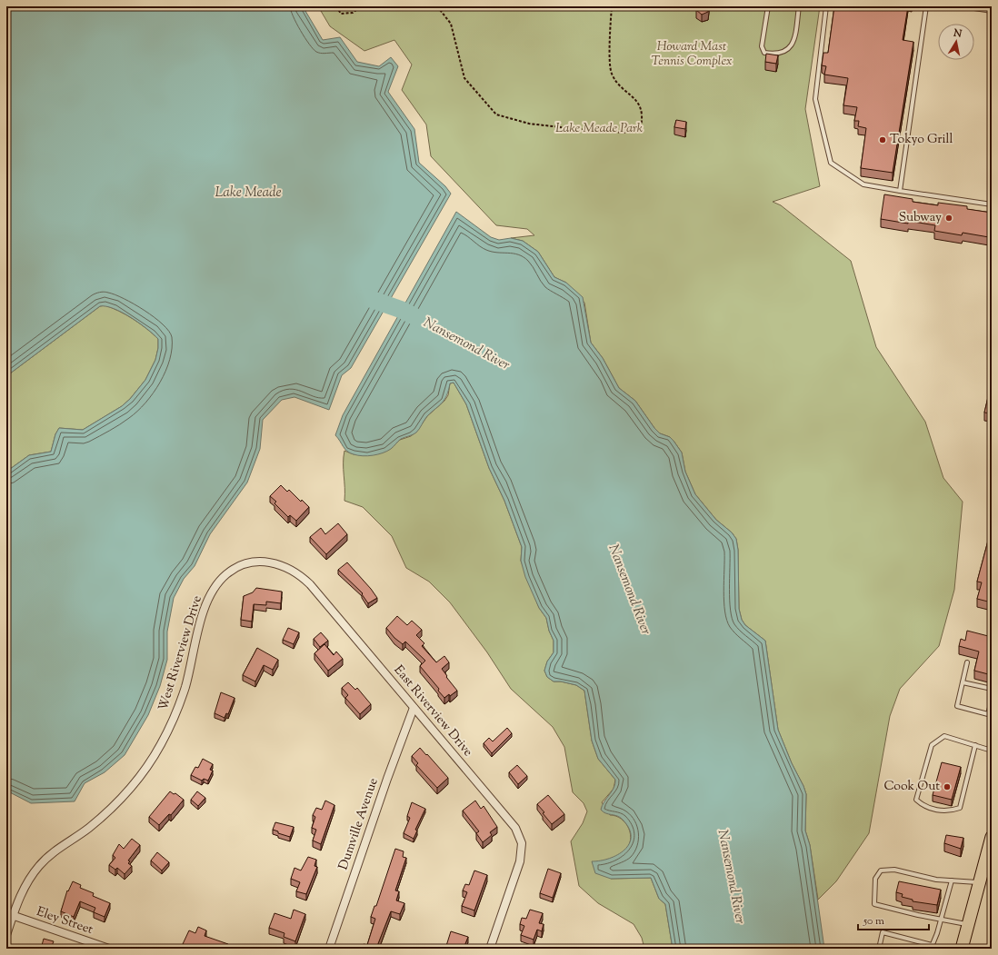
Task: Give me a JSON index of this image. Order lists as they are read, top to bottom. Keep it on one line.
{"streets":{"street":["West Riverview Drive","East Riverview Drive","Dumville Avenue","Eley Street"]},"crossings":[["West Riverview Drive","East Riverview Drive"],["West Riverview Drive","Eley Street"],["East Riverview Drive","Dumville Avenue"]],"water":["Lake Meade","Nansemond River"],"parks":["Howard Mast Tennis Complex","Lake Meade Park"],"places":["Tokyo Grill","Subway","Cook Out"],"scale_bar":"50 m","north":"top"}
